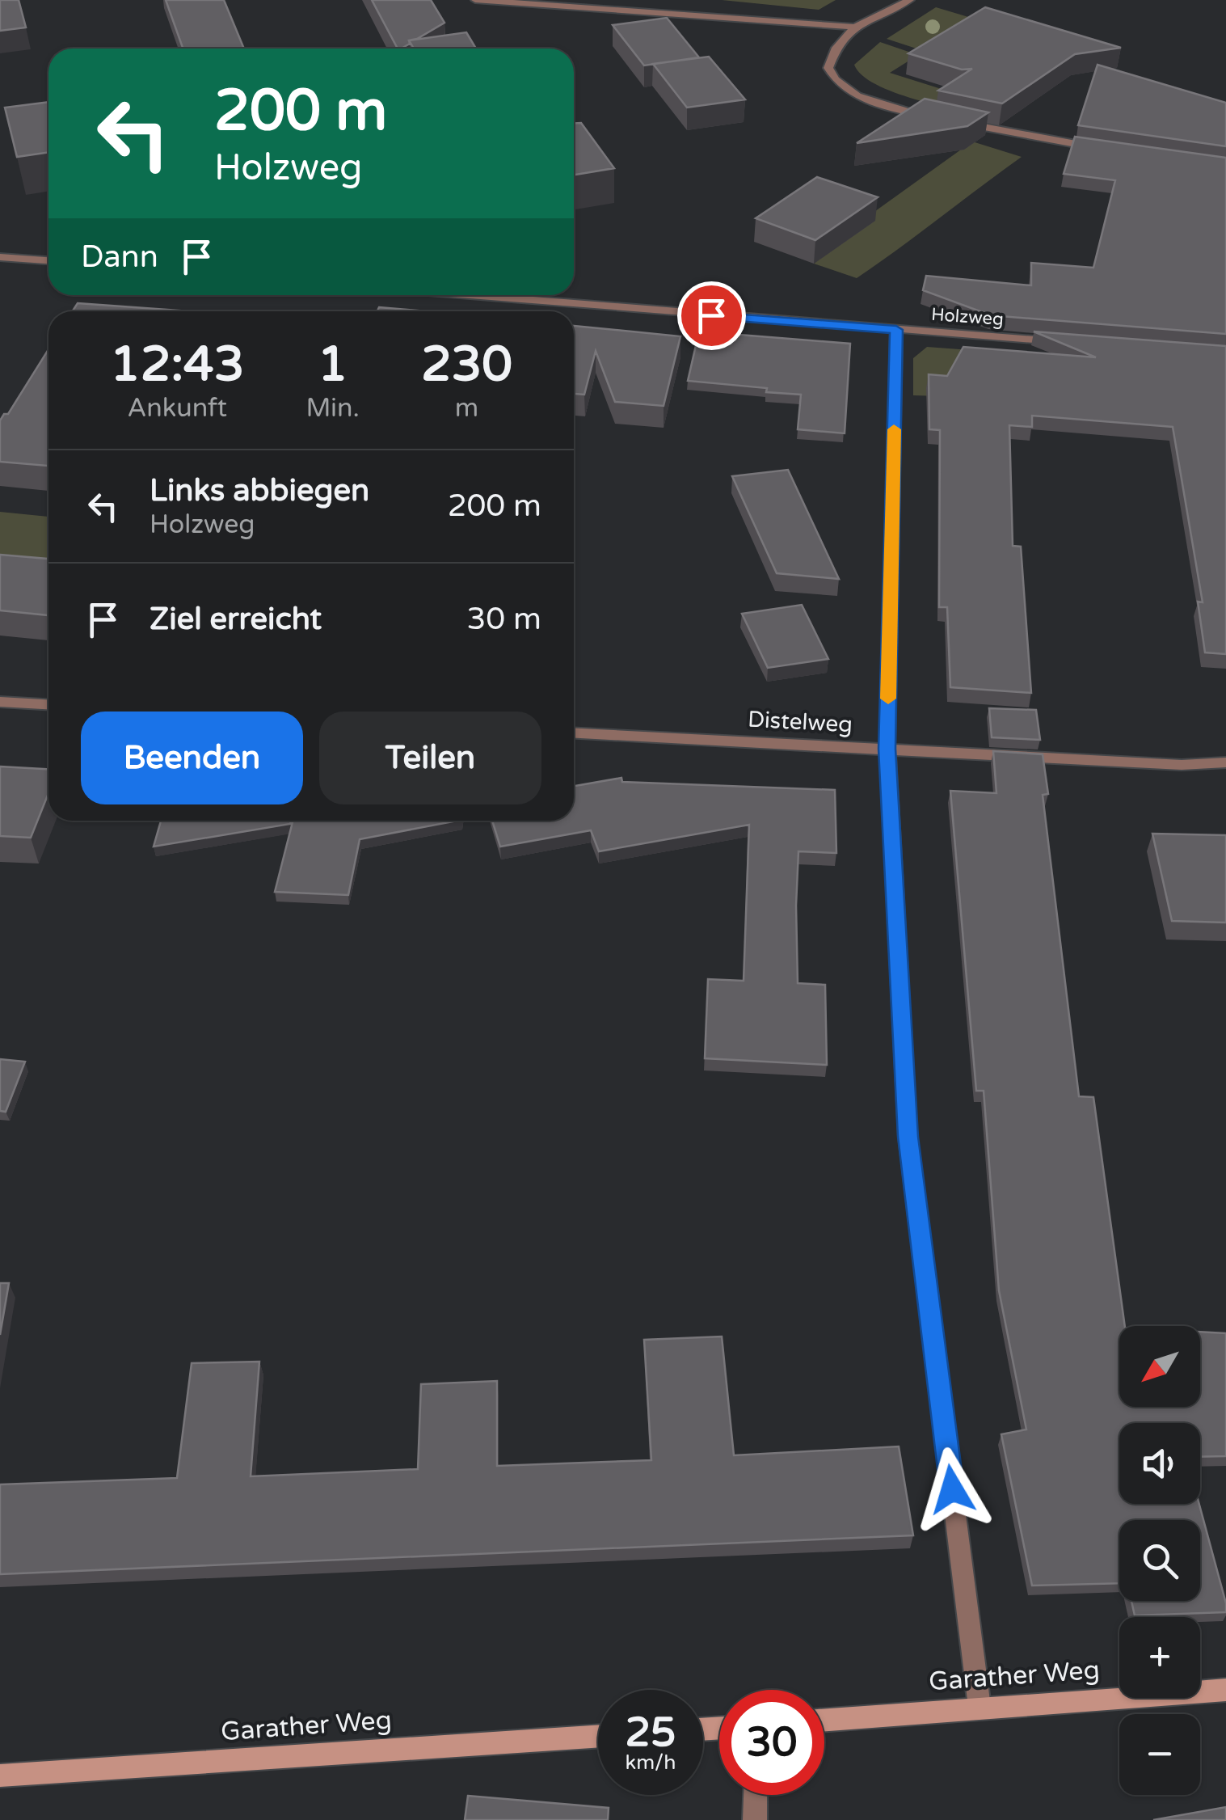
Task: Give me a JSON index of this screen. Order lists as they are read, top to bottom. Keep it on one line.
{"streets":{"street":["Holzweg","Distelweg","Garather Weg"]},"north":"bottom left","page":{"turn":["200 m","Holzweg"],"then":"Dann","eta":["12:43","Ankunft","1","Min.","230","m"],"list":[{"name":"Links abbiegen","note":"Holzweg","value":"200 m"},{"name":"Ziel erreicht","value":"30 m"}],"buttons":["Beenden","Teilen"],"map_buttons":["+","−"],"speed":"25 km/h","limit":"30"}}
